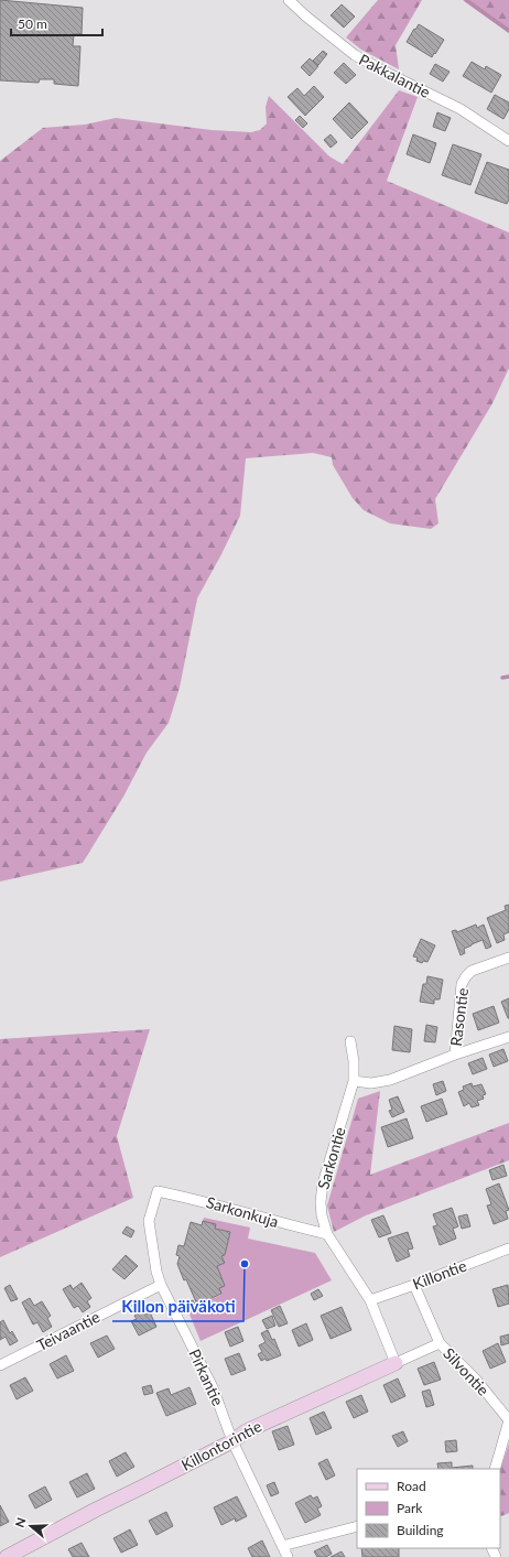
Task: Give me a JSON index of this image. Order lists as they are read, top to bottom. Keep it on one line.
{"streets":{"street":["Pakkalantie","Rasontie","Sarkontie","Sarkonkuja","Killontie","Teivaantie","Silvontie","Pirkantie","Killontorintie"]},"crossings":[["Rasontie","Sarkontie"],["Sarkontie","Sarkonkuja"],["Sarkontie","Killontie"],["Sarkontie","Killontorintie"],["Sarkonkuja","Pirkantie"],["Teivaantie","Pirkantie"],["Silvontie","Killontorintie"],["Pirkantie","Killontorintie"]],"places":["Killon päiväkoti"],"legend":["Road","Park","Building"],"scale_bar":"50 m","north":"left"}
